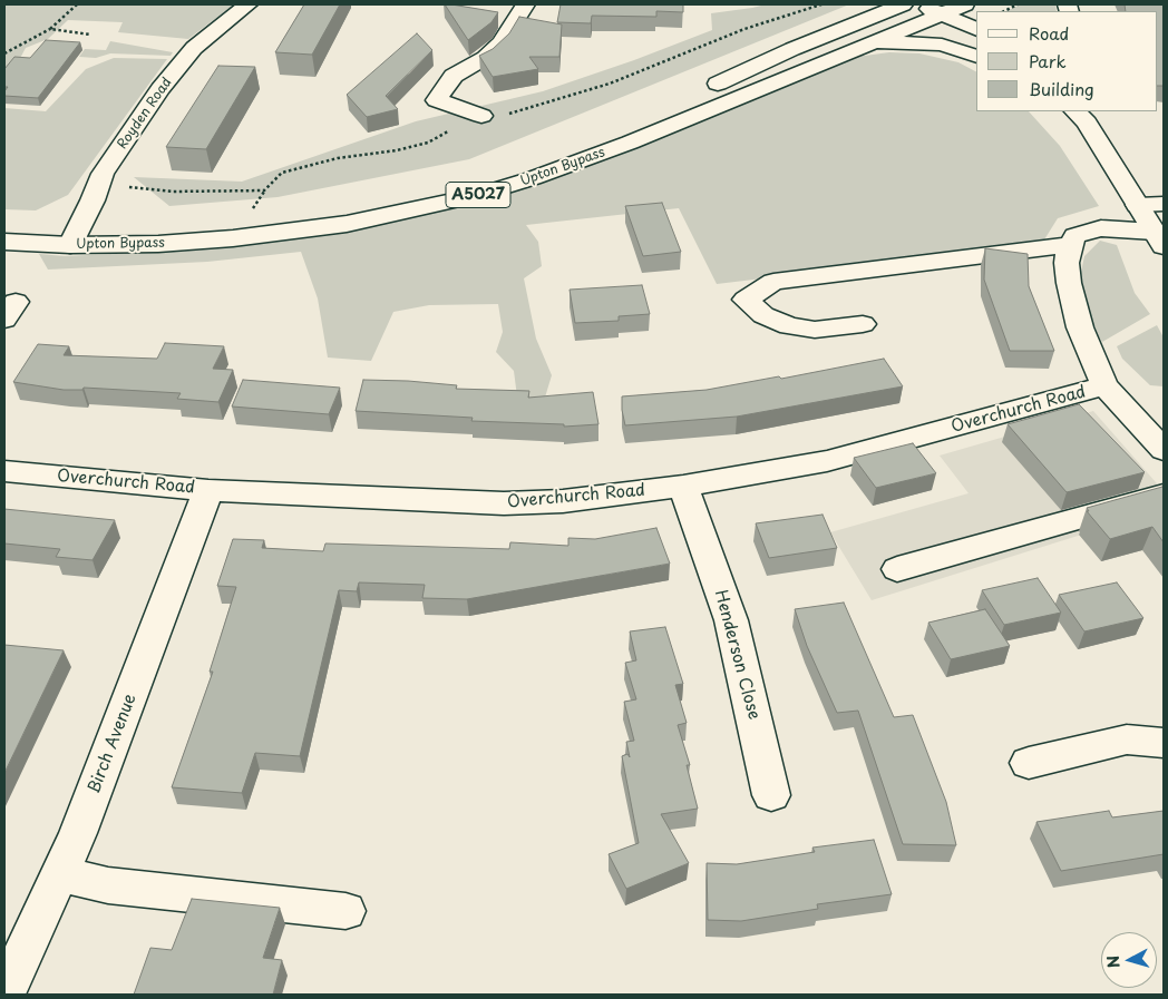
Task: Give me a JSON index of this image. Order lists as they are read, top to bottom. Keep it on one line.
{"streets":{"street":["Royden Road","Upton Bypass","A5027","Overchurch Road","Henderson Close","Birch Avenue"]},"crossings":[["Royden Road","Upton Bypass"],["Overchurch Road","Henderson Close"],["Overchurch Road","Birch Avenue"]],"legend":["Road","Park","Building"],"north":"left"}
